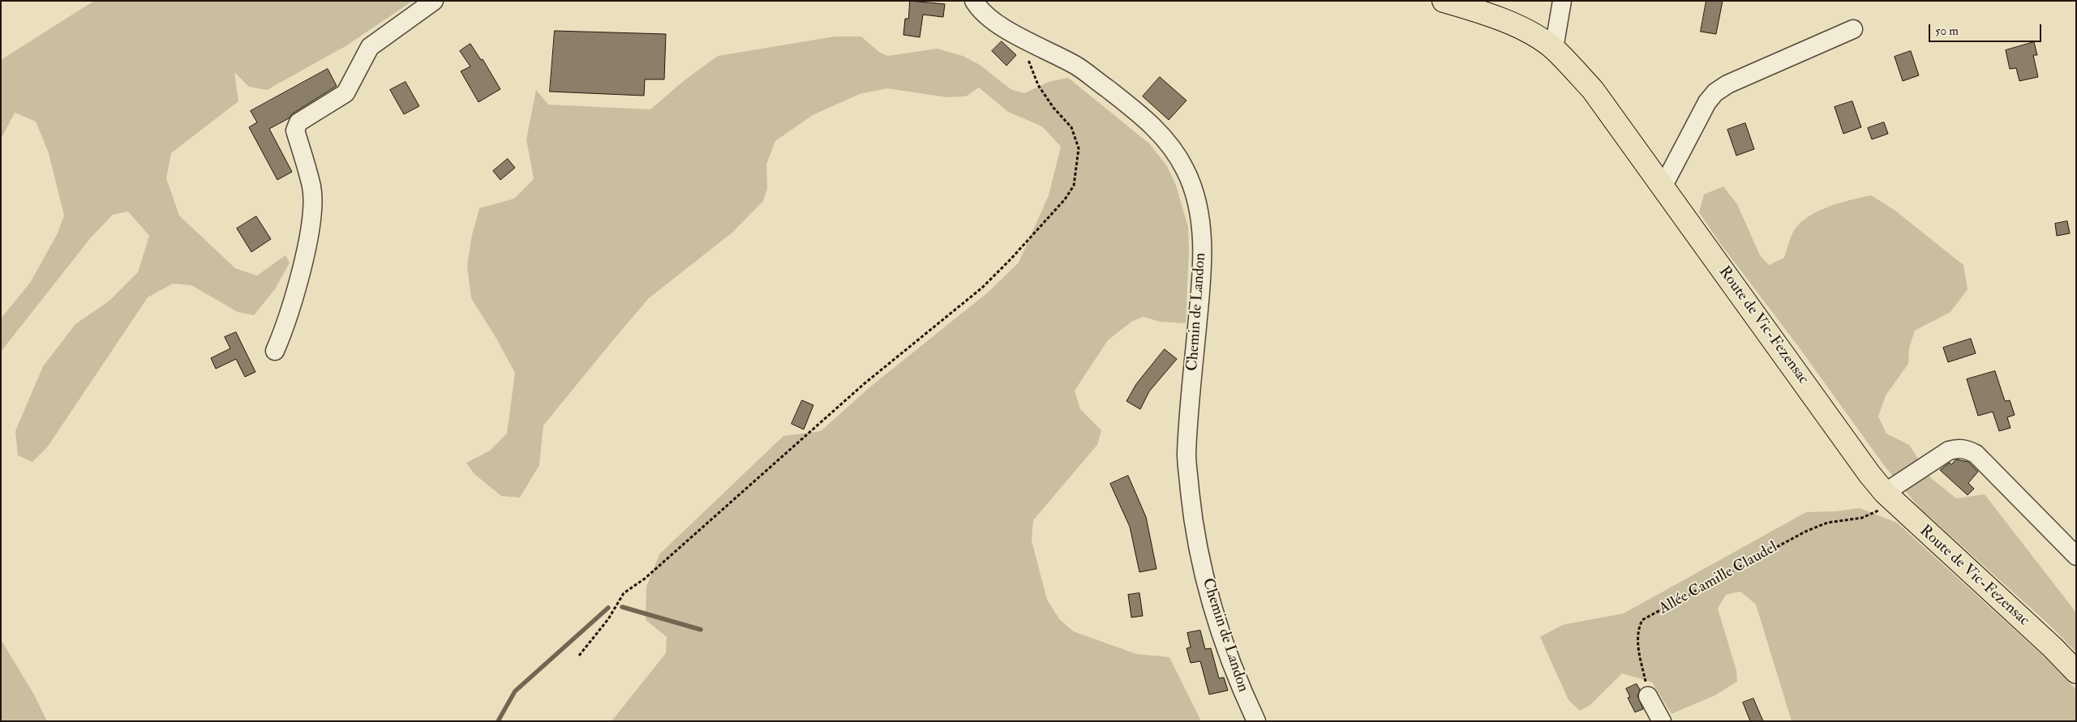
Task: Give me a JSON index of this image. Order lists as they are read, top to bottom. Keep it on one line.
{"streets":{"main road":["Route de Vic-Fezensac"],"street":["Chemin de Landon"],"path":["Allée Camille Claudel"]},"crossings":[["Route de Vic-Fezensac","Allée Camille Claudel"]],"scale_bar":"50 m"}
